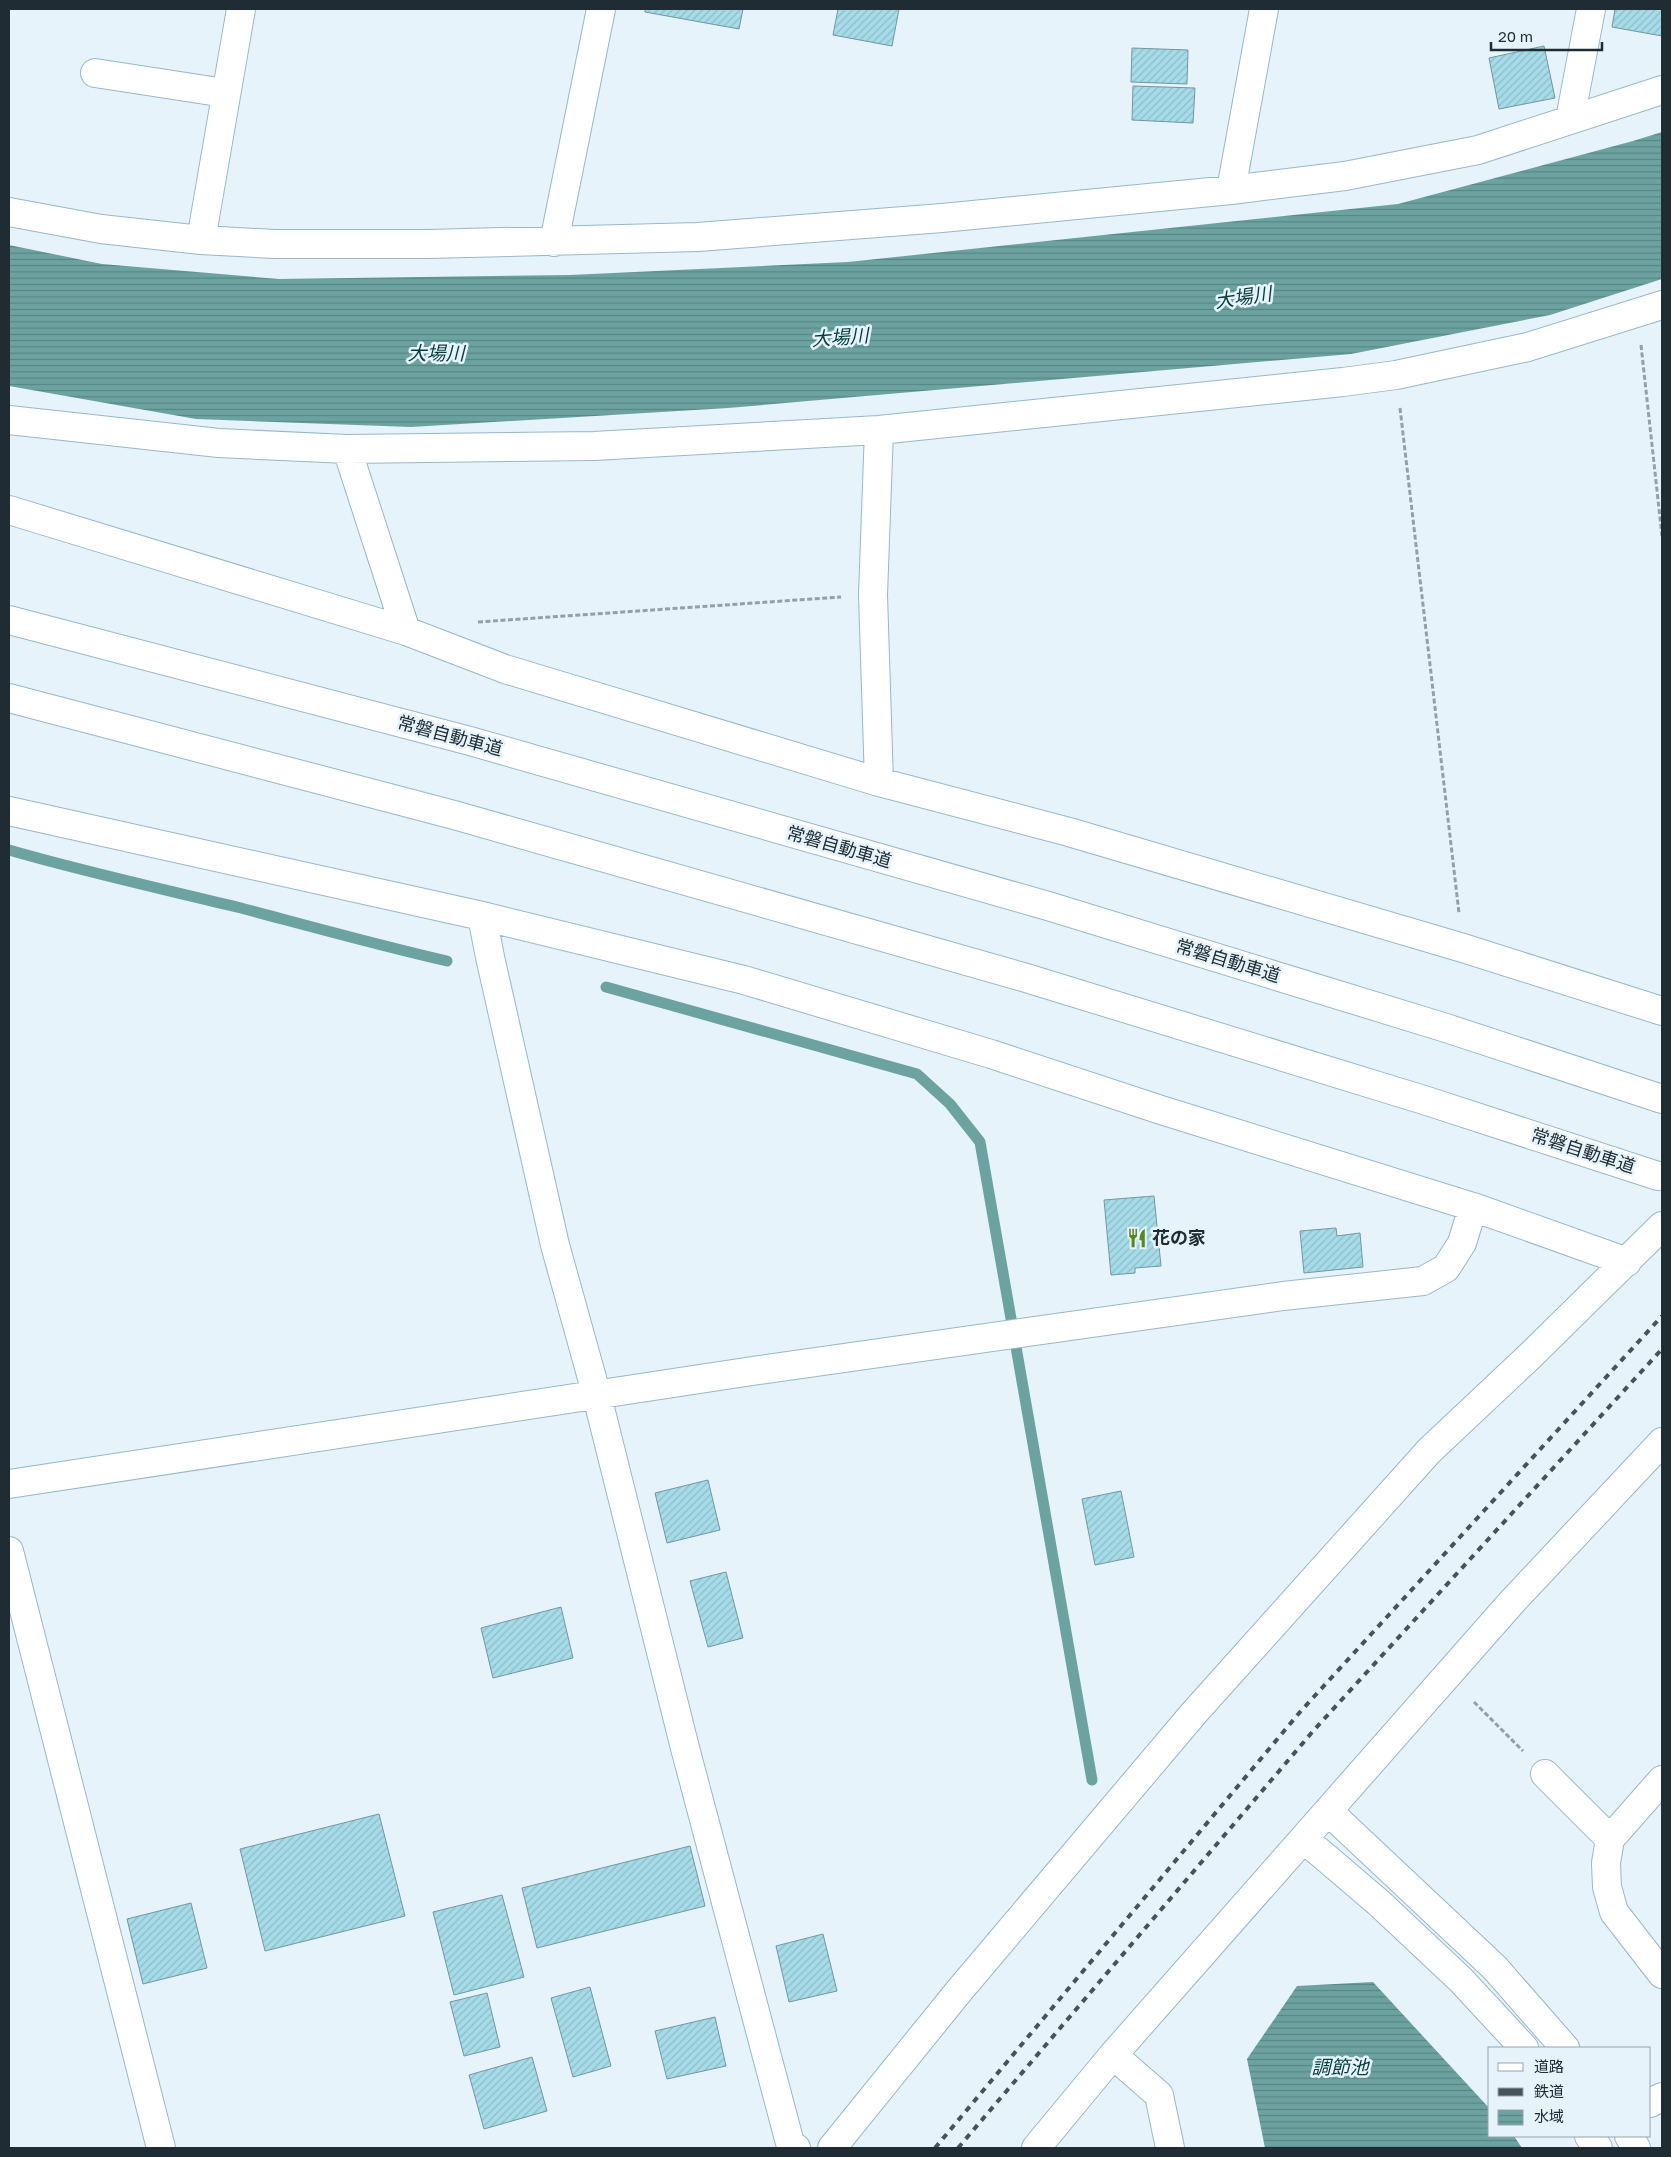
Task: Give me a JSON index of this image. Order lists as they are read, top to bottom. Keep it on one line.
{"streets":{"main road":["常磐自動車道"]},"water":["大場川","調節池"],"places":{"restaurant":["花の家"]},"legend":["道路","鉄道","水域"],"scale_bar":"20 m"}
